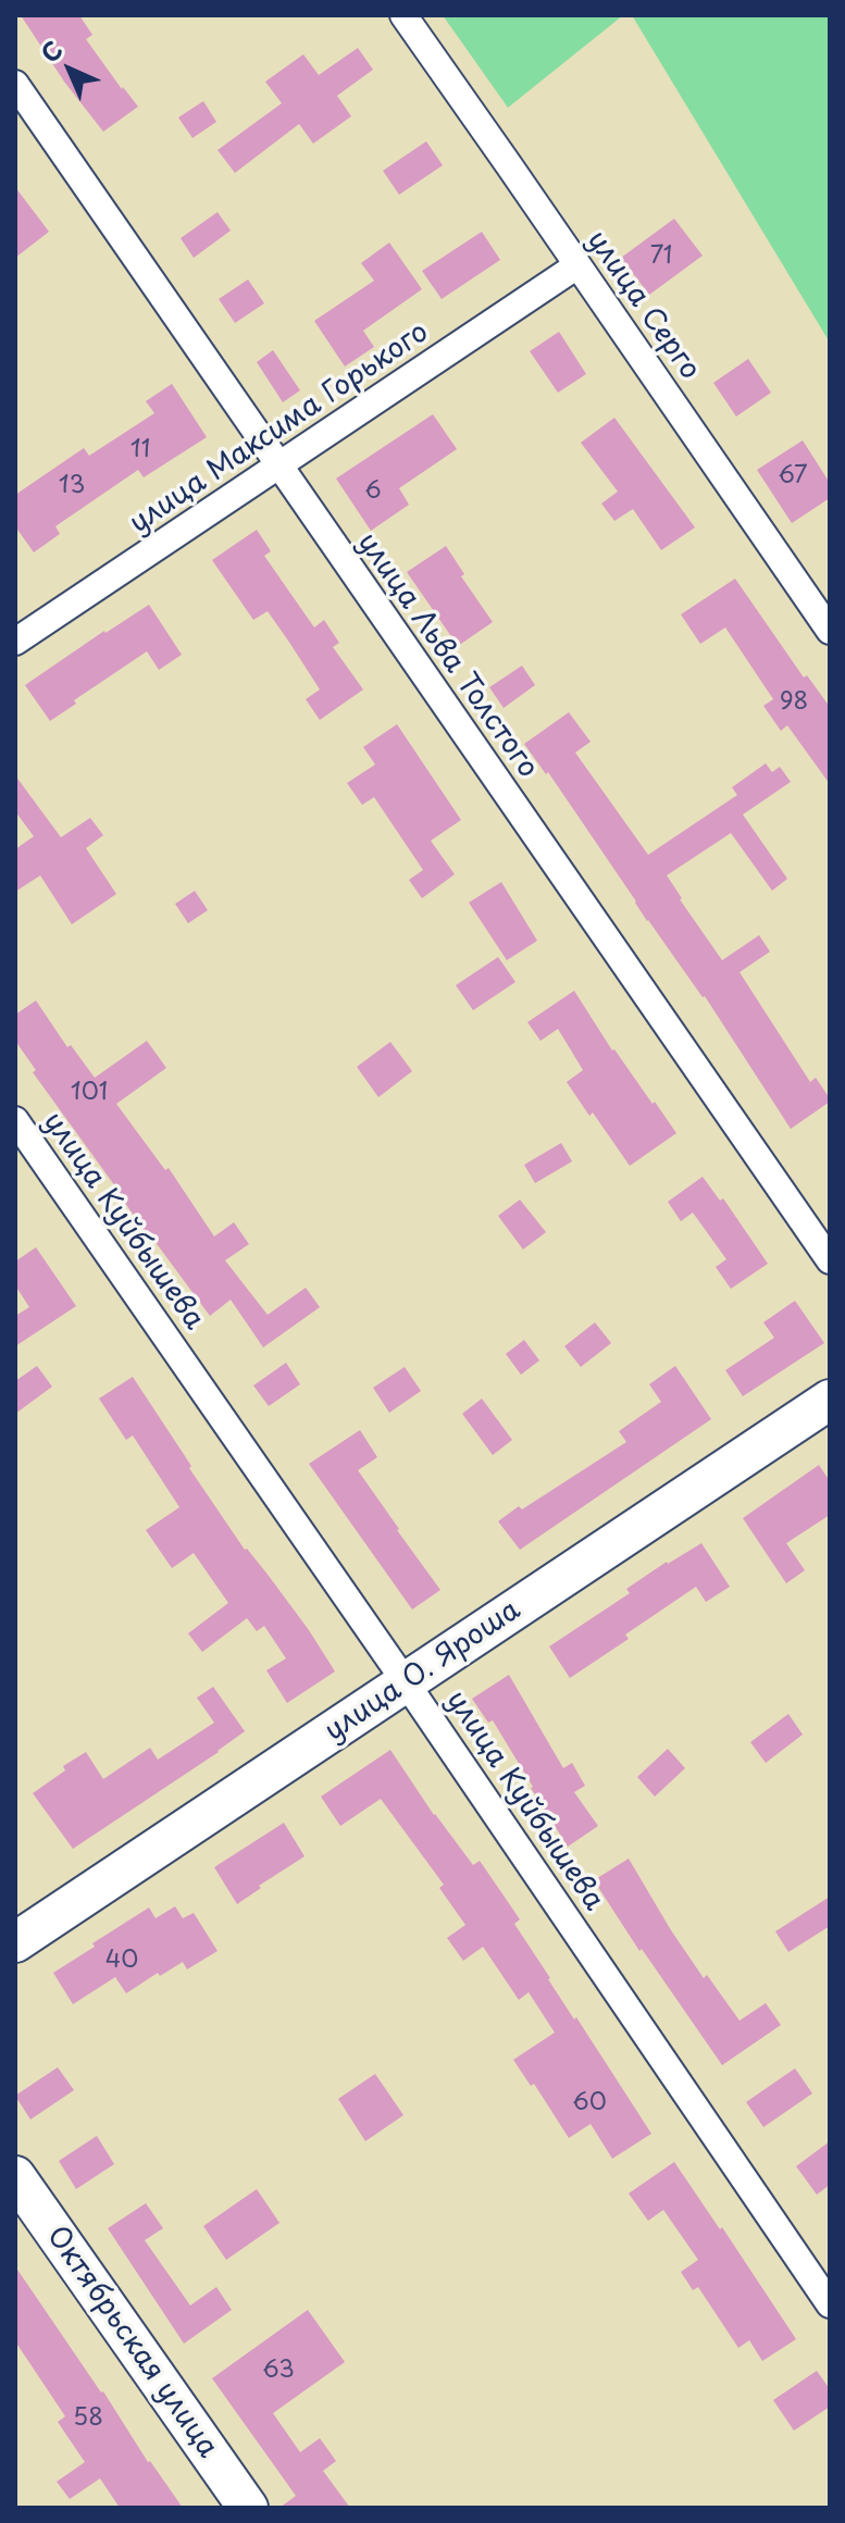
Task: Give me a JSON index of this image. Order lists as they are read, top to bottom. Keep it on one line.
{"streets":{"main road":["улица О. Яроша","Октябрьская улица"],"street":["улица Серго","улица Максима Горького","улица Льва Толстого","улица Куйбышева"]},"crossings":[["улица Серго","улица Максима Горького"],["улица Максима Горького","улица Льва Толстого"],["улица Куйбышева","улица О. Яроша"]],"house_numbers":["71","11","67","13","6","98","101","40","60","63","58"],"north":"top left"}
